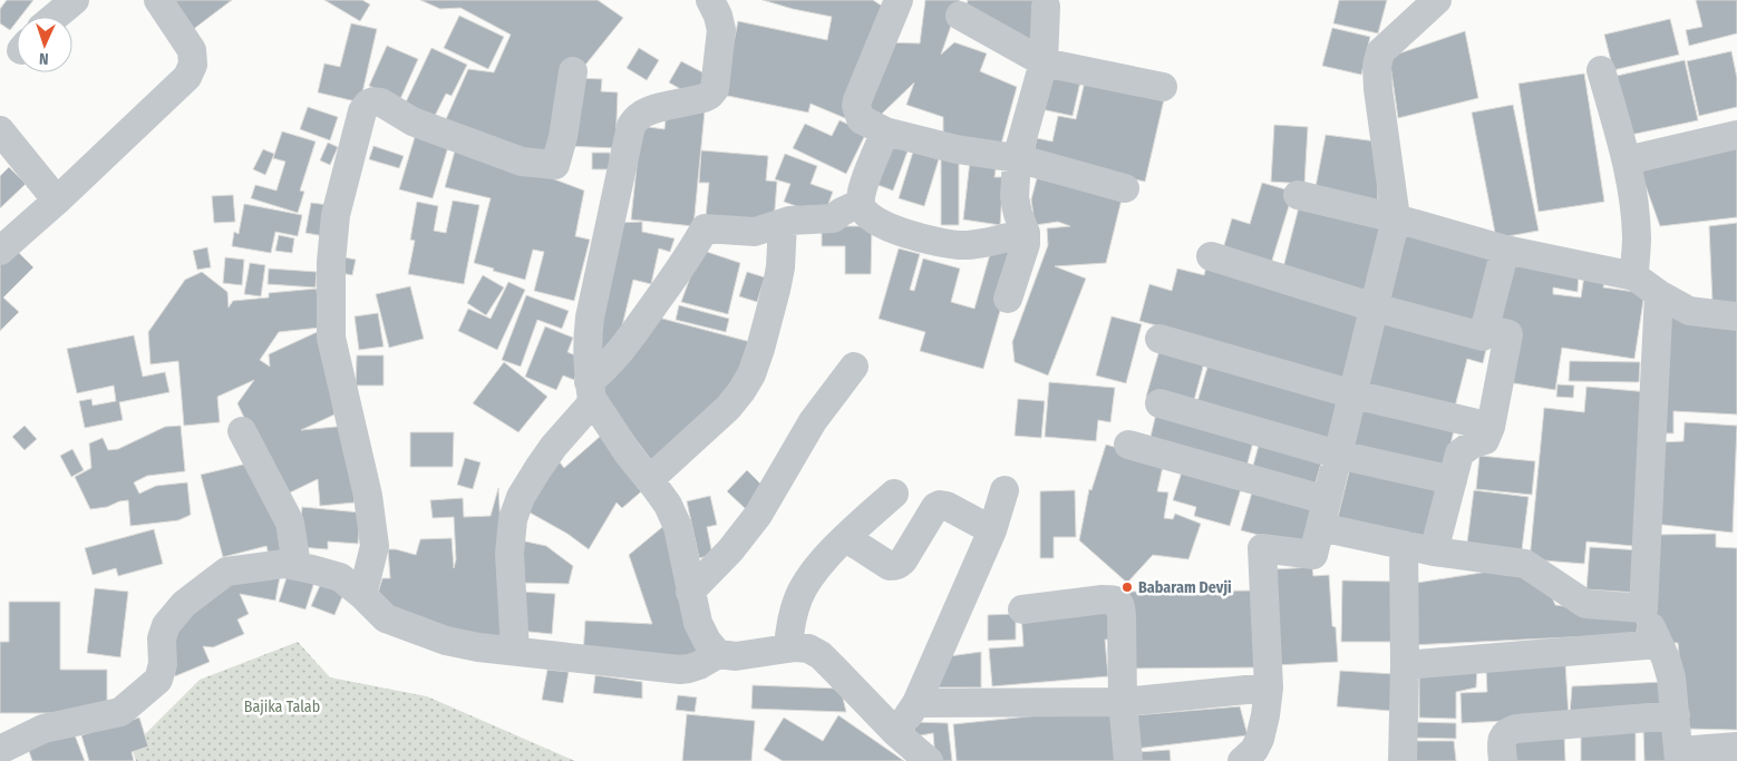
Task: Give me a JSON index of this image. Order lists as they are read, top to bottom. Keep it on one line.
{"parks":["Bajika Talab"],"places":["Babaram Devji"],"north":"bottom"}
